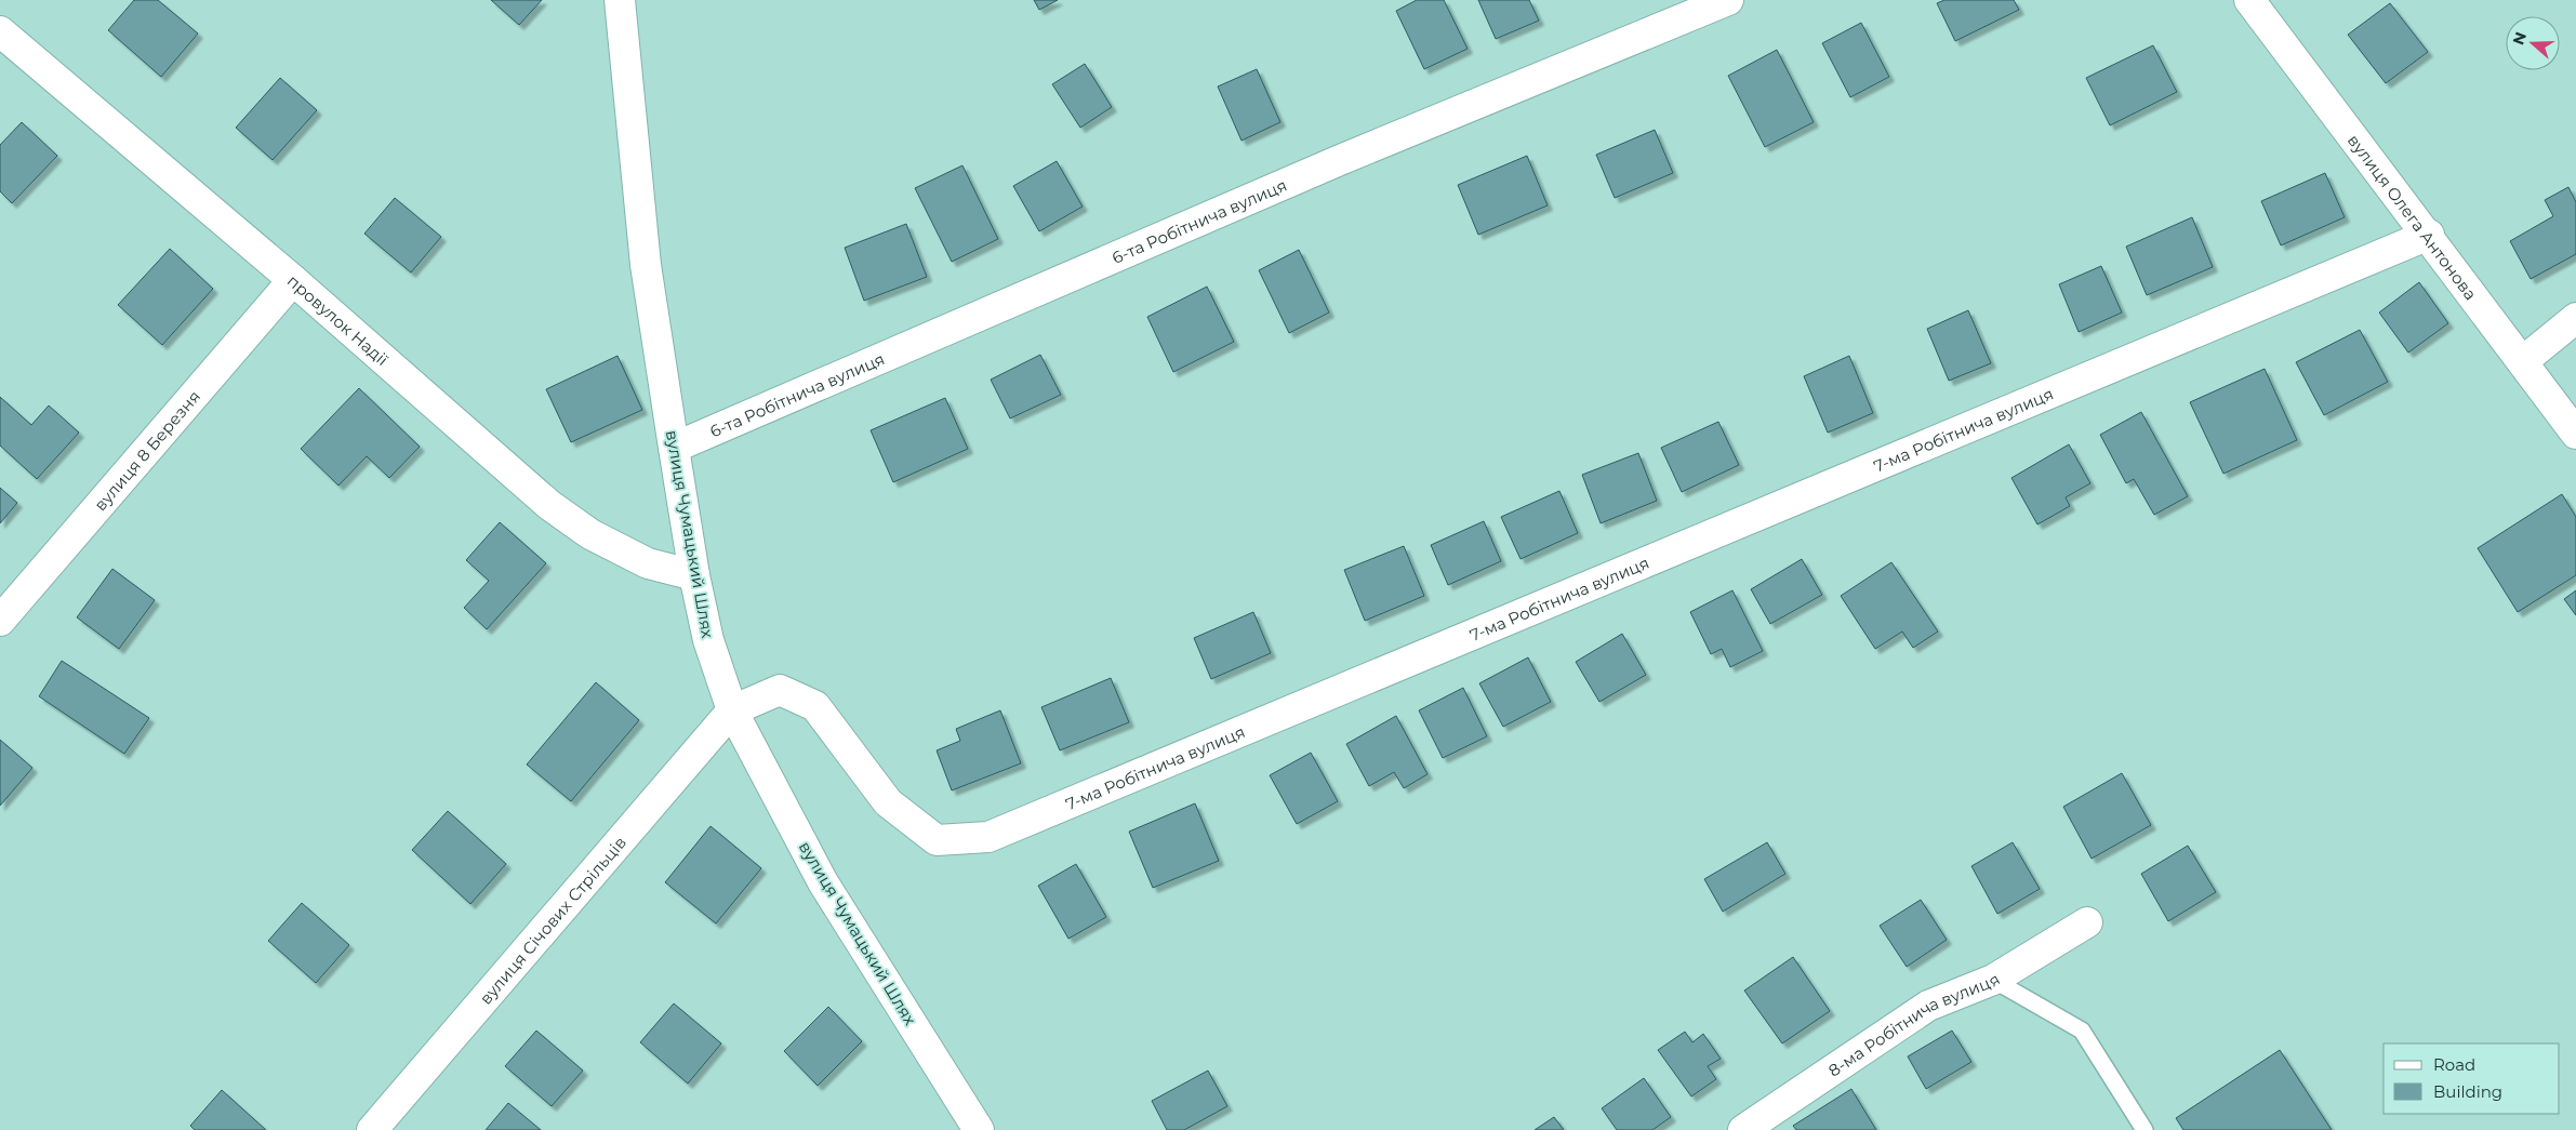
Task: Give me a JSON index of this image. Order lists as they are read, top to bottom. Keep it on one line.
{"streets":{"street":["вулиця Олега Антонова","6-та Робітнича вулиця","провулок Надії","7-ма Робітнича вулиця","вулиця 8 Березня","вулиця Чумацький Шлях","вулиця Січових Стрільців","8-ма Робітнича вулиця"]},"crossings":[["вулиця Олега Антонова","7-ма Робітнича вулиця"],["6-та Робітнича вулиця","вулиця Чумацький Шлях"],["провулок Надії","вулиця 8 Березня"],["провулок Надії","вулиця Чумацький Шлях"],["7-ма Робітнича вулиця","вулиця Чумацький Шлях"],["7-ма Робітнича вулиця","вулиця Січових Стрільців"],["вулиця Чумацький Шлях","вулиця Січових Стрільців"]],"legend":["Road","Building"],"north":"left"}
